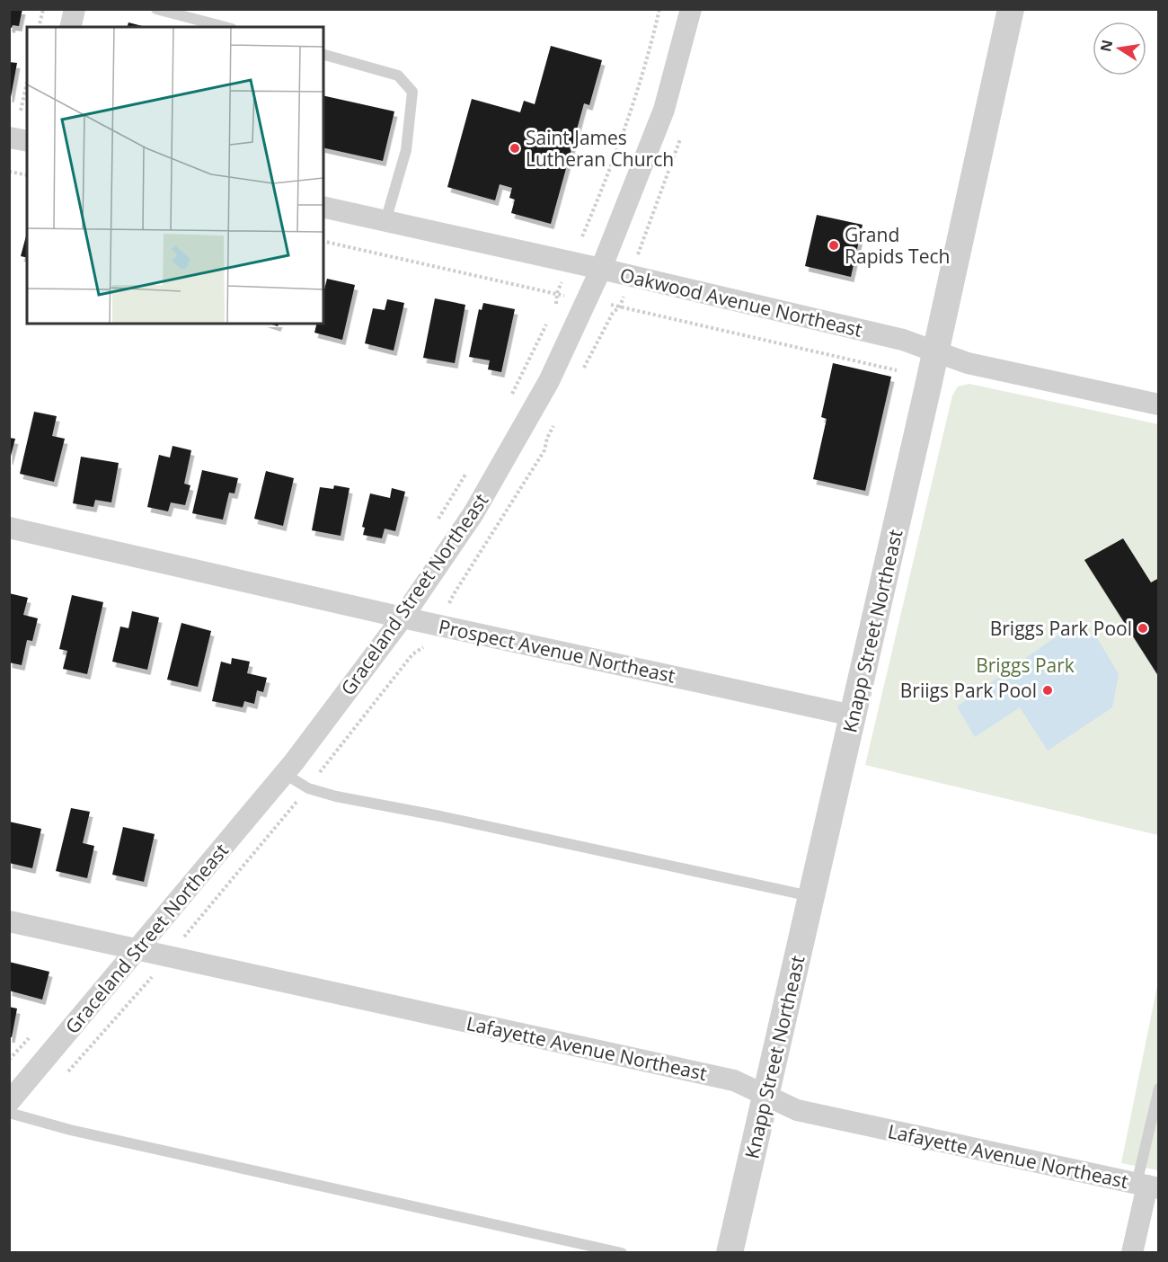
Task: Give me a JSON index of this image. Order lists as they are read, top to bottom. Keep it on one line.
{"streets":{"street":["Oakwood Avenue Northeast","Graceland Street Northeast","Knapp Street Northeast","Prospect Avenue Northeast","Lafayette Avenue Northeast"]},"crossings":[["Oakwood Avenue Northeast","Graceland Street Northeast"],["Oakwood Avenue Northeast","Knapp Street Northeast"],["Graceland Street Northeast","Prospect Avenue Northeast"],["Graceland Street Northeast","Lafayette Avenue Northeast"],["Knapp Street Northeast","Prospect Avenue Northeast"],["Knapp Street Northeast","Lafayette Avenue Northeast"]],"parks":["Briggs Park"],"places":["Saint James Lutheran Church","Grand Rapids Tech","Briggs Park Pool","Briigs Park Pool"],"north":"left"}
